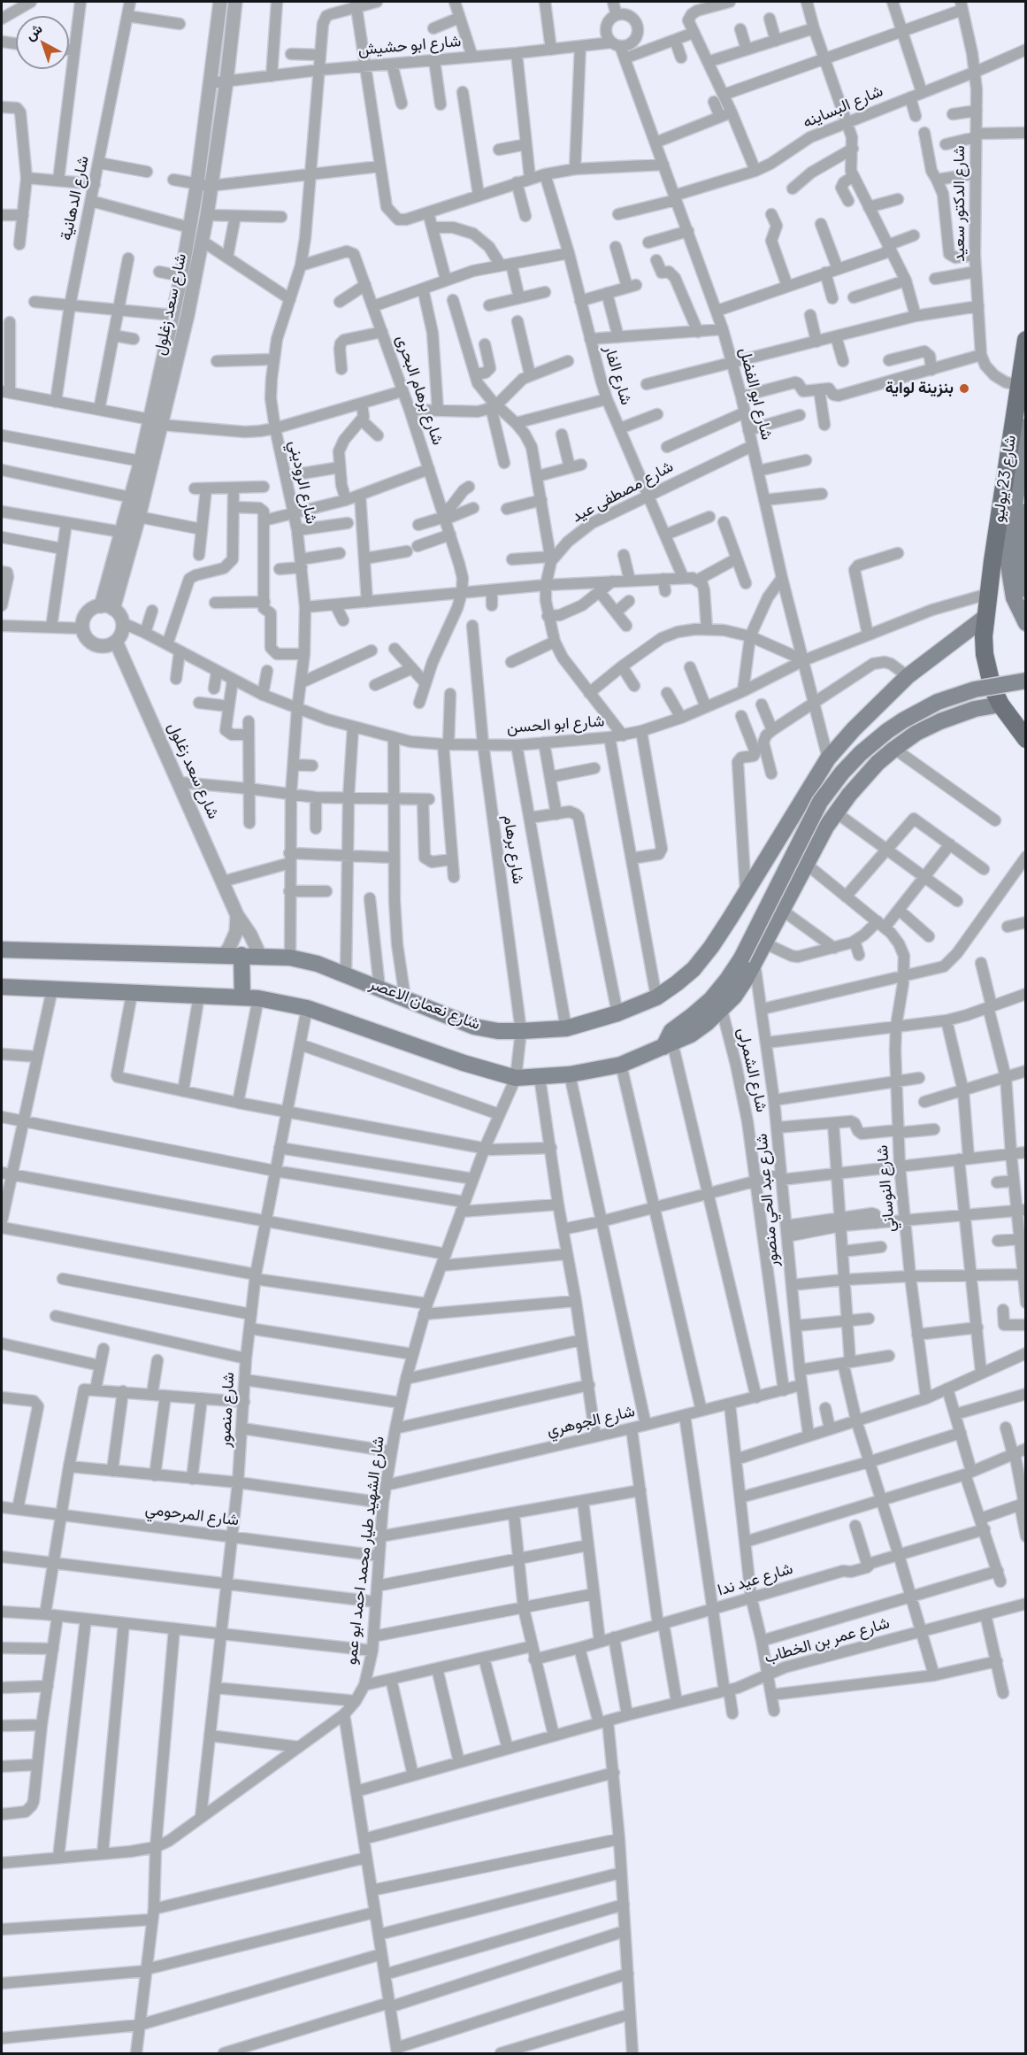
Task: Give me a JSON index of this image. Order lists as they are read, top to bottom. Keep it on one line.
{"streets":{"main road":["شارع 23 يوليو","شارع نعمان الاعصر"],"street":["شارع ابو حشيش","شارع البساينه","شارع الدهانية","شارع الدكتور سعيد","شارع سعد زغلول","شارع الفار","شارع برهام البحرى","شارع ابو الفضل","شارع الروديني","شارع مصطفى عيد","شارع ابو الحسن","شارع برهام","شارع الشمرلى","شارع النوساني","شارع عبد الحي منصور","شارع منصور","شارع الجوهري","شارع المرحومي","شارع الشهيد طيار محمد احمد ابو عمو","شارع عيد ندا","شارع عمر بن الخطاب"]},"crossings":[["شارع ابو حشيش","شارع سعد زغلول"],["شارع ابو حشيش","شارع ابو الفضل"],["شارع ابو حشيش","شارع الروديني"],["شارع البساينه","شارع الدكتور سعيد"],["شارع البساينه","شارع ابو الفضل"],["شارع سعد زغلول","شارع ابو الحسن"],["شارع سعد زغلول","شارع نعمان الاعصر"],["شارع الفار","شارع مصطفى عيد"],["شارع برهام البحرى","شارع الروديني"],["شارع ابو الفضل","شارع مصطفى عيد"],["شارع ابو الفضل","شارع ابو الحسن"],["شارع ابو الفضل","شارع نعمان الاعصر"],["شارع 23 يوليو","شارع ابو الحسن"],["شارع 23 يوليو","شارع نعمان الاعصر"],["شارع الروديني","شارع ابو الحسن"],["شارع الروديني","شارع نعمان الاعصر"],["شارع مصطفى عيد","شارع ابو الحسن"],["شارع ابو الحسن","شارع برهام"],["شارع برهام","شارع نعمان الاعصر"],["شارع برهام","شارع الشهيد طيار محمد احمد ابو عمو"],["شارع الشمرلى","شارع الجوهري"],["شارع عبد الحي منصور","شارع الجوهري"],["شارع منصور","شارع المرحومي"],["شارع منصور","شارع الشهيد طيار محمد احمد ابو عمو"],["شارع الجوهري","شارع الشهيد طيار محمد احمد ابو عمو"],["شارع المرحومي","شارع الشهيد طيار محمد احمد ابو عمو"]],"places":["بنزينة لواية"],"north":"top left"}
